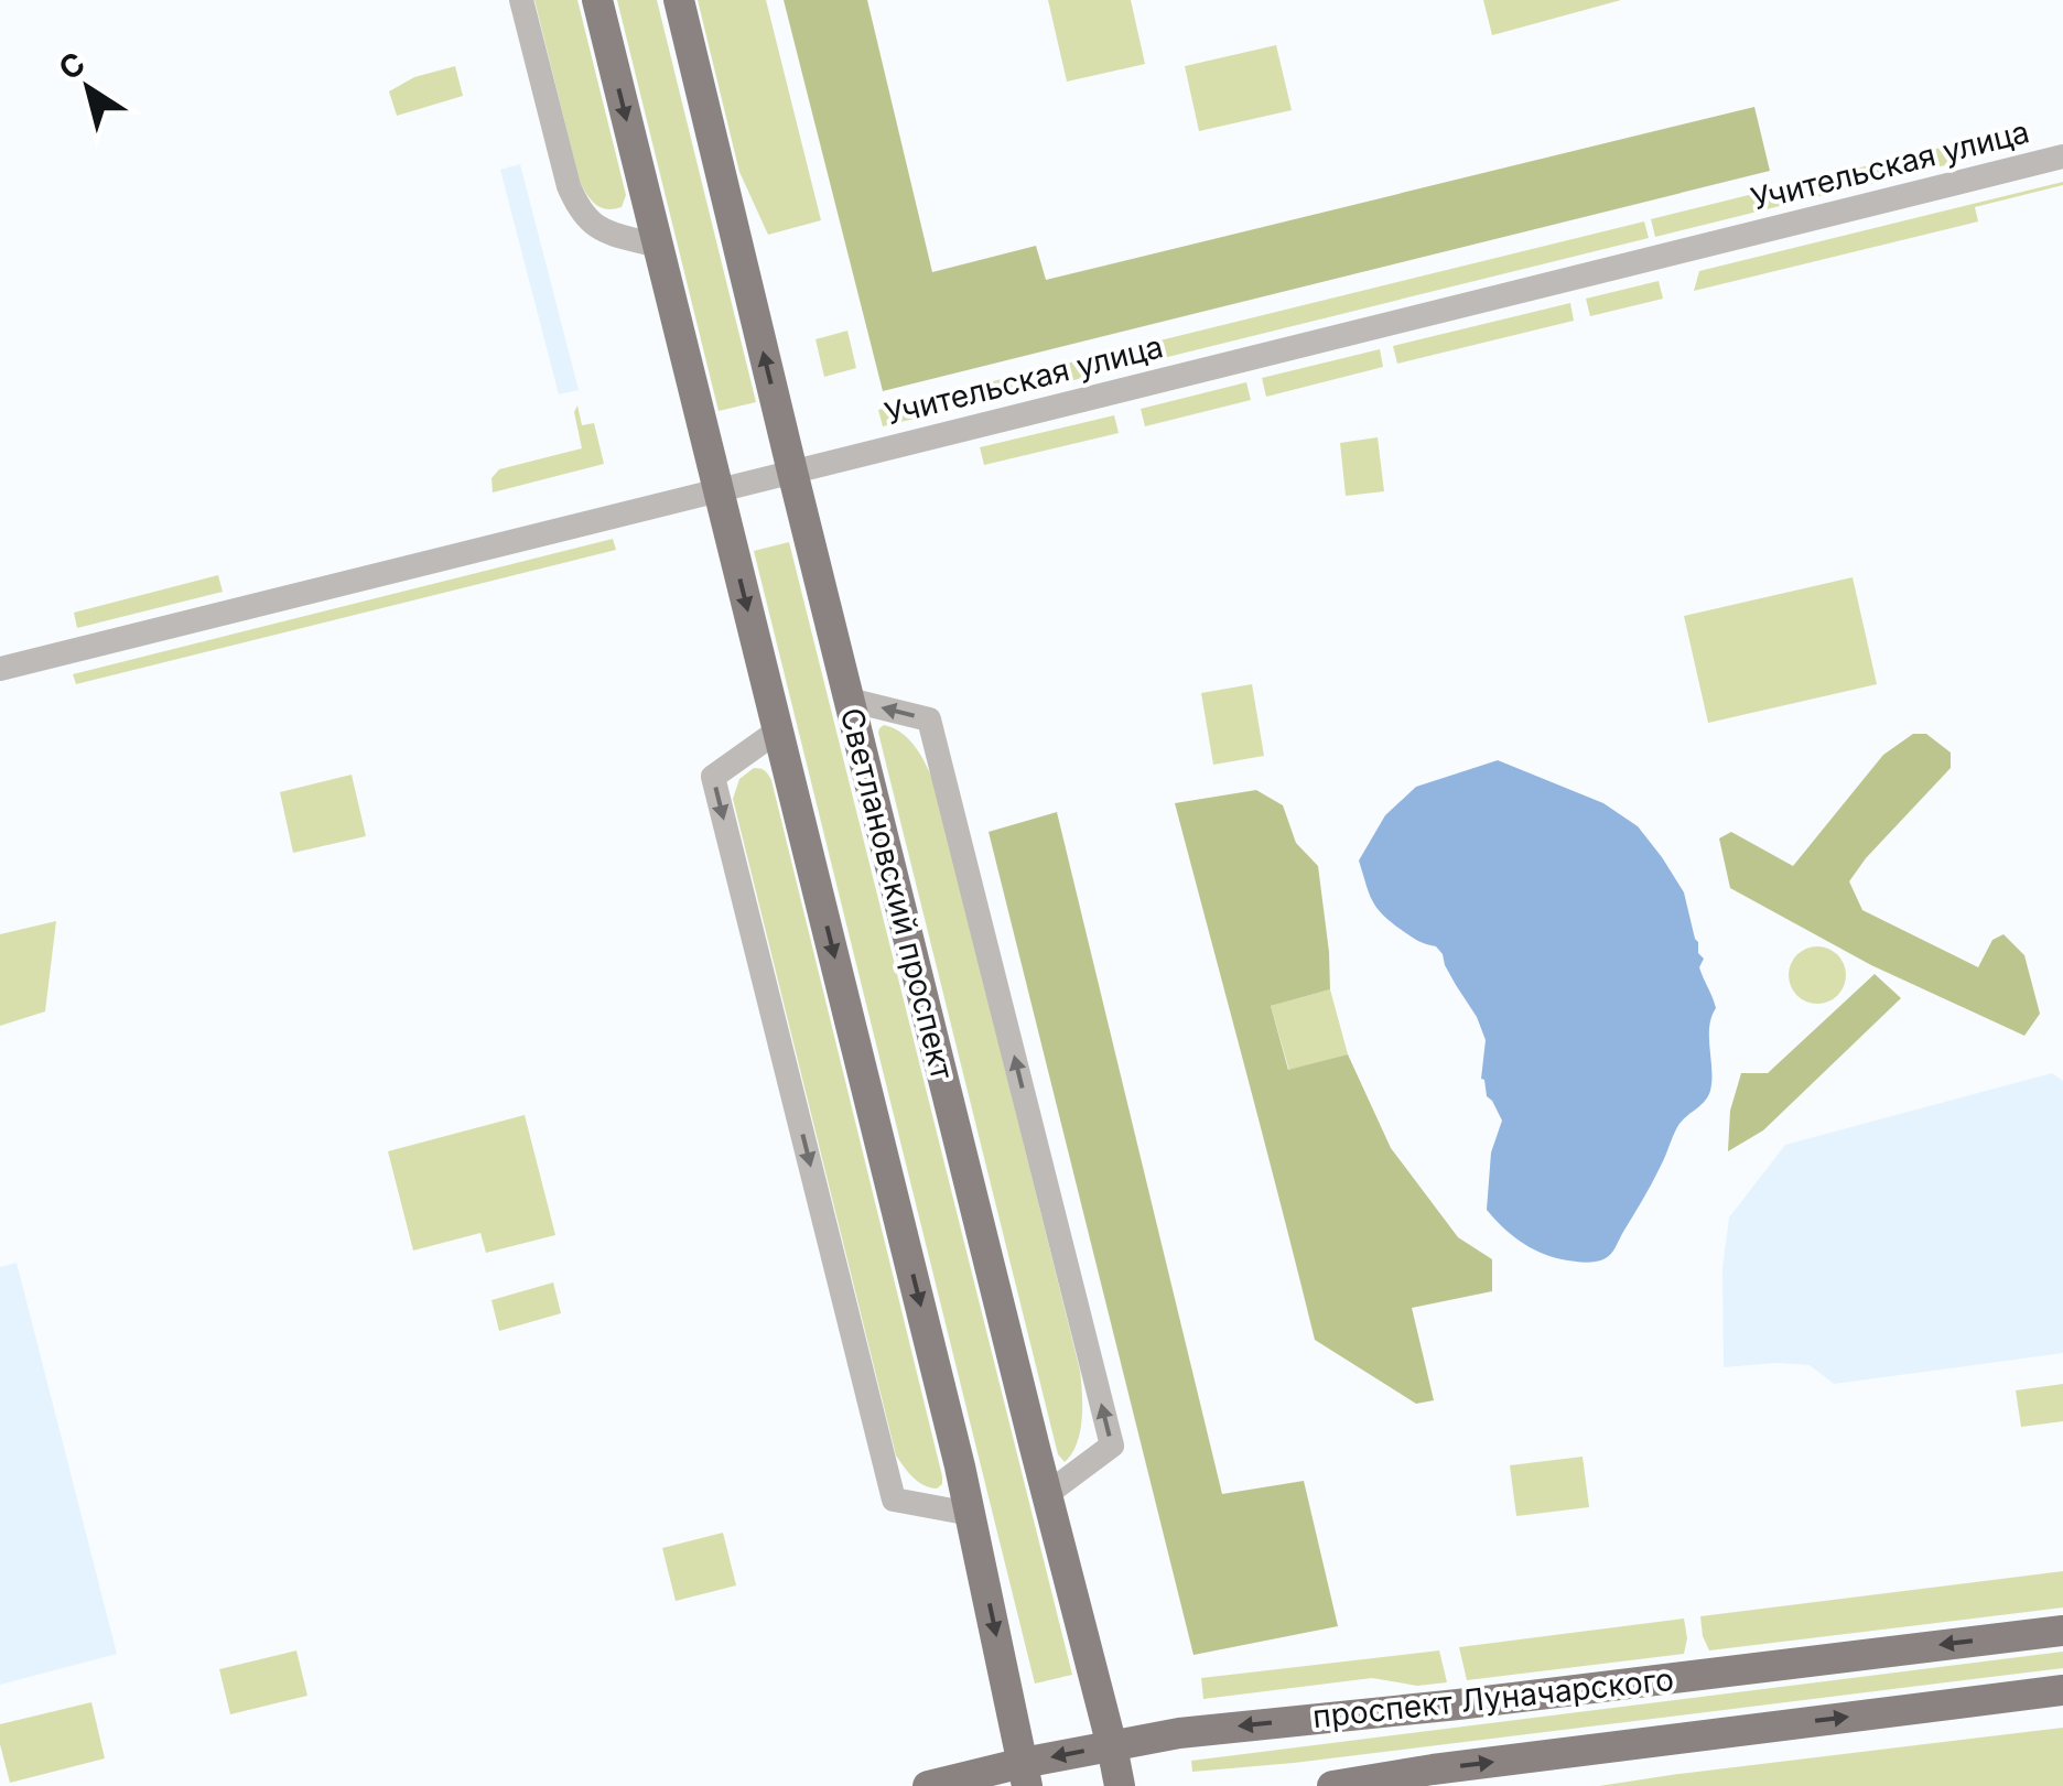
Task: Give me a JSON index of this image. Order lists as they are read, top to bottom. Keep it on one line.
{"streets":{"main road":["Светлановский проспект","проспект Луначарского"],"street":["Учительская улица"]},"crossings":[["Учительская улица","Светлановский проспект"],["Светлановский проспект","проспект Луначарского"]],"north":"top left"}
